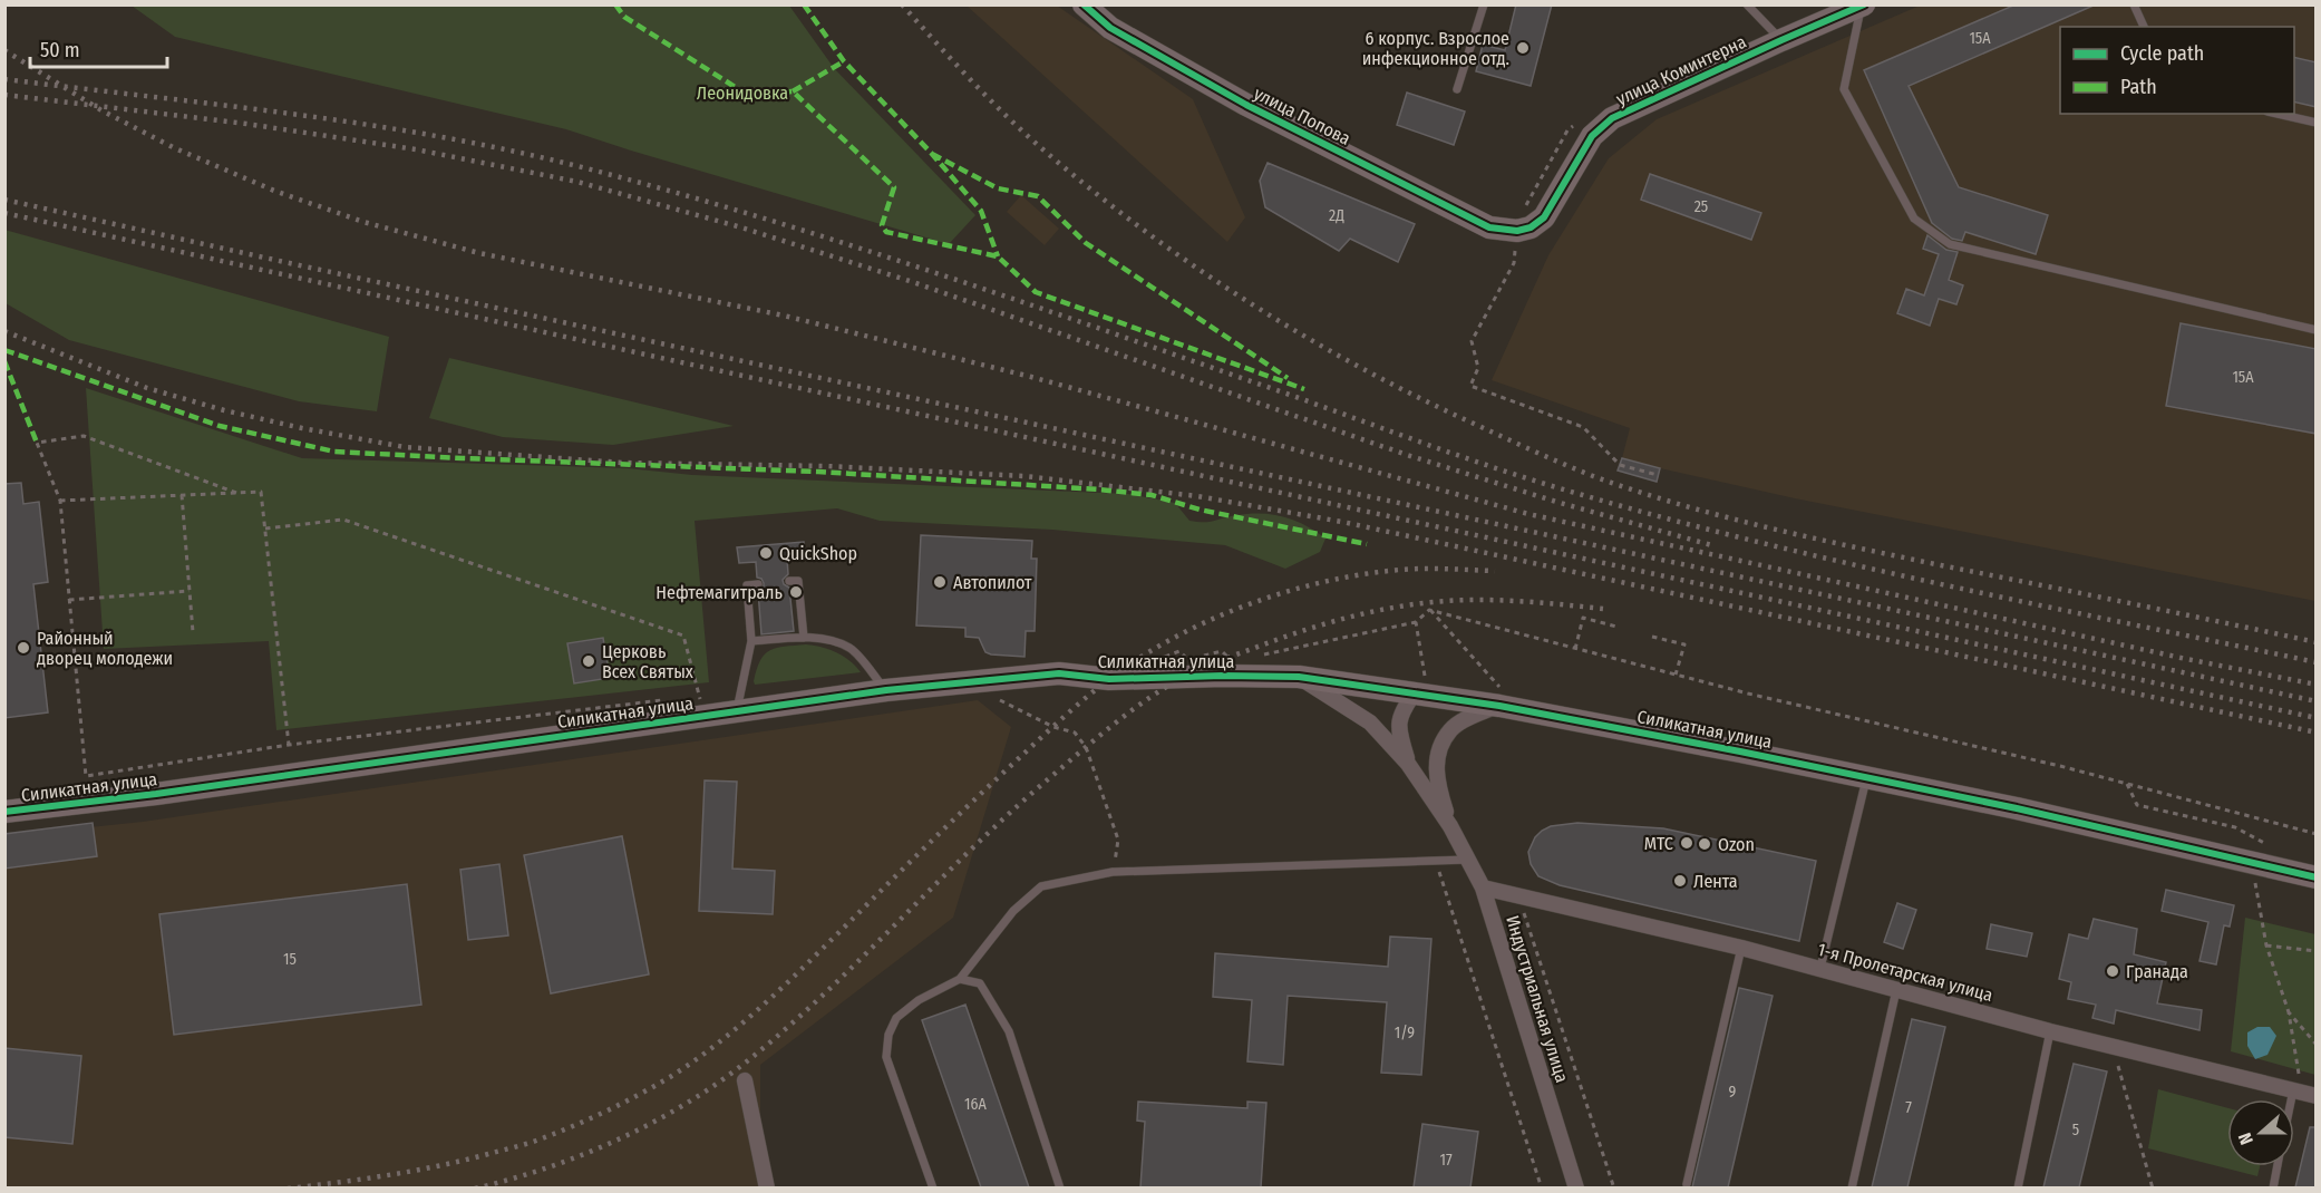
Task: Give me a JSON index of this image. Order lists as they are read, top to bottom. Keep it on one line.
{"streets":{"street":["улица Коминтерна","улица Попова","Силикатная улица","1-я Пролетарская улица","Индустриальная улица"]},"crossings":[["улица Коминтерна","улица Попова"],["Силикатная улица","Индустриальная улица"],["1-я Пролетарская улица","Индустриальная улица"]],"parks":["Леонидовка"],"places":["6 корпус. Взрослое инфекционное отд.","QuickShop","Автопилот","Нефтемагитраль","Районный дворец молодежи","Церковь Всех Святых","МТС","Ozon","Лента","Гранада"],"house_numbers":["15А","25","2Д","15А","15","1/9","9","16А","7","5","17"],"legend":["Cycle path","Path"],"scale_bar":"50 m","north":"left"}
